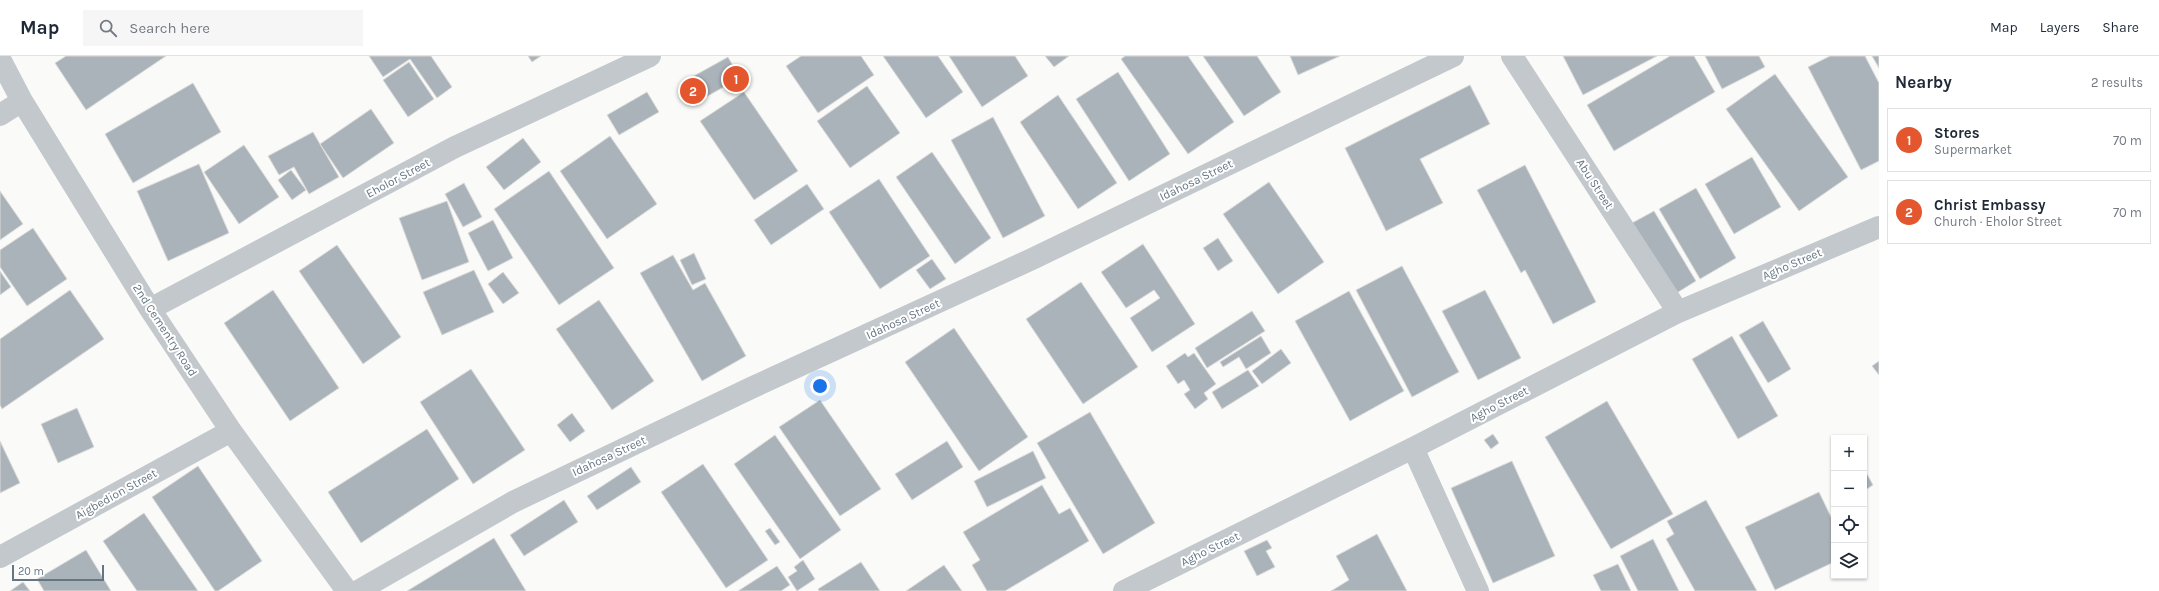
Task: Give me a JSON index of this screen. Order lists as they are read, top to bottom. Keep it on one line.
{"streets":{"street":["Eholor Street","Idahosa Street","Abu Street","Agho Street","2nd Cementry Road","Aigbedion Street"]},"crossings":[["Eholor Street","2nd Cementry Road"],["Abu Street","Agho Street"],["2nd Cementry Road","Aigbedion Street"]],"scale_bar":"20 m","page":{"header":"Map","search":"Search here","nav":["Map","Layers","Share"],"heading":["Nearby","2 results"],"pins":["1","2"],"list":[{"mark":"1","name":"Stores","note":"Supermarket","value":"70 m"},{"mark":"2","name":"Christ Embassy","note":"Church · Eholor Street","value":"70 m"}],"map_buttons":["+","−"],"scale":"20 m"}}
